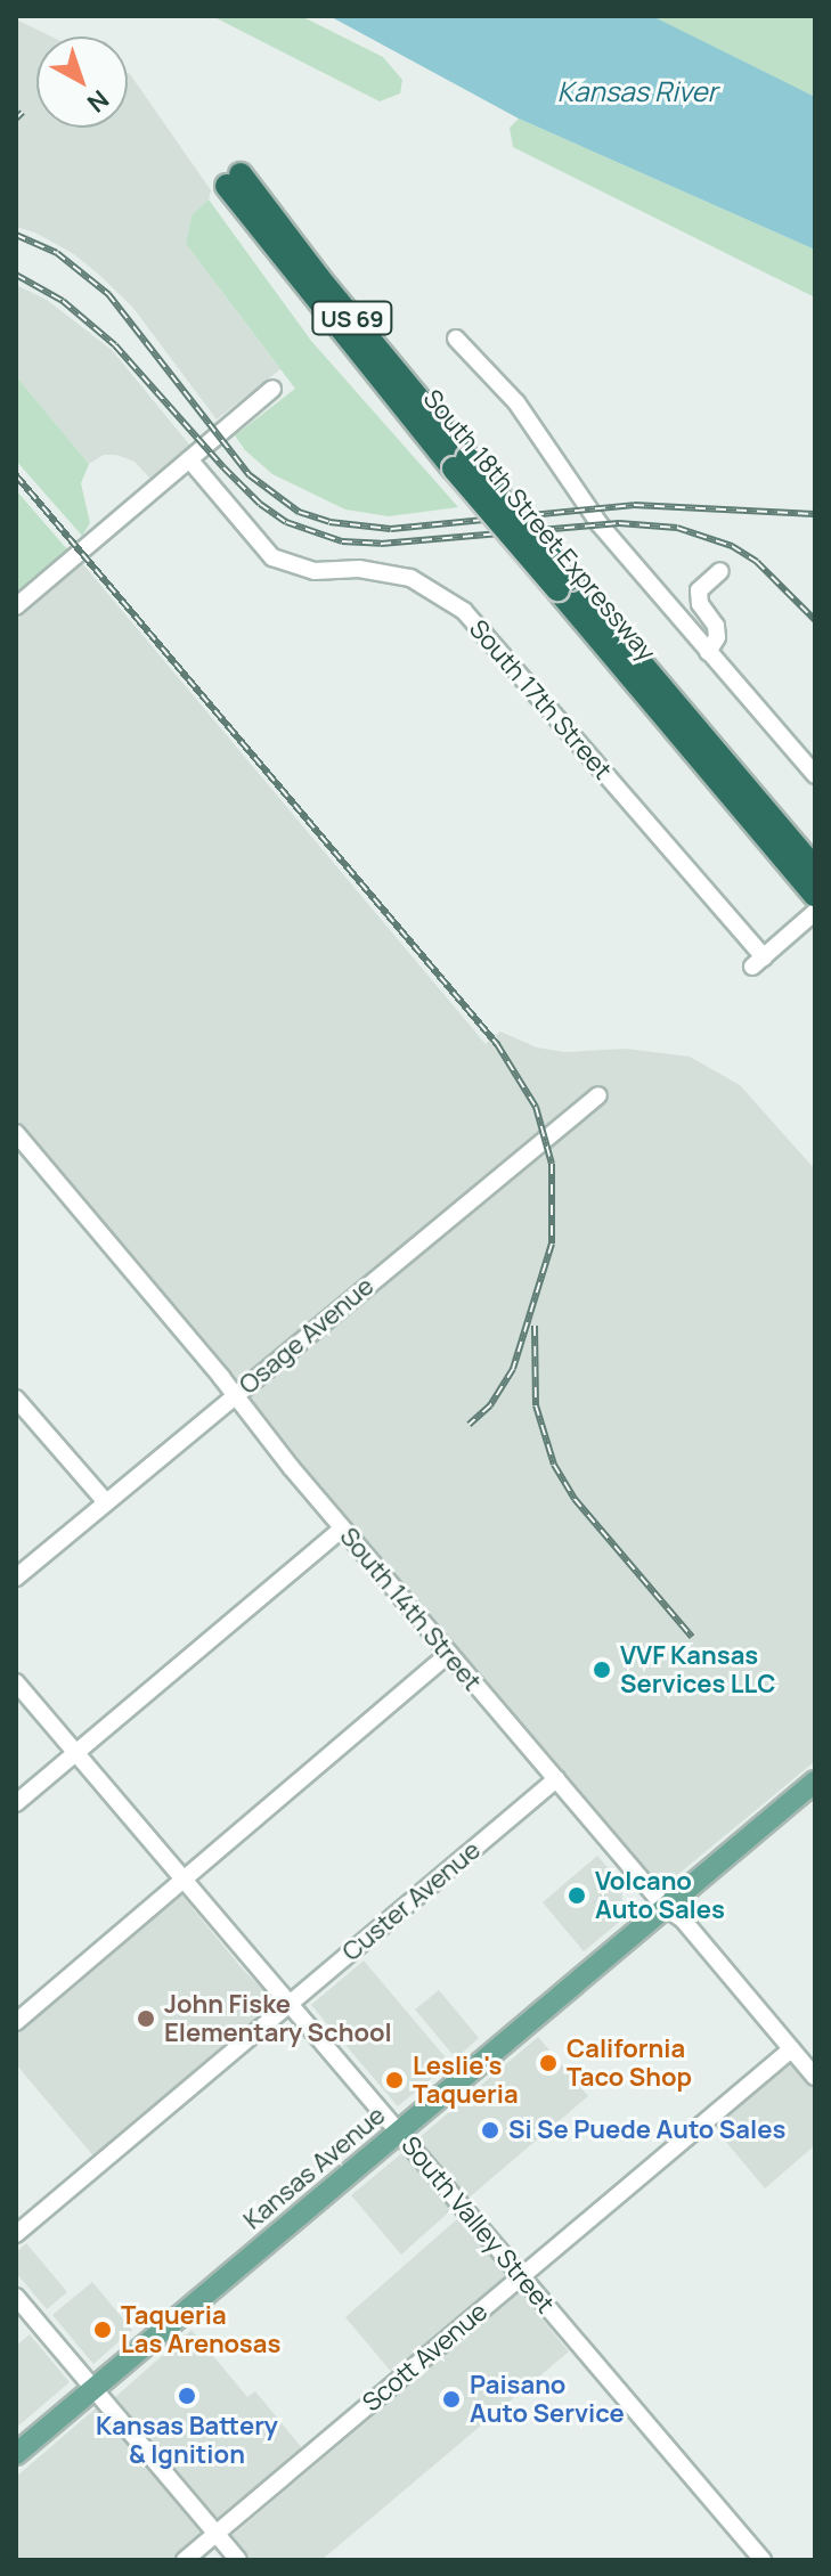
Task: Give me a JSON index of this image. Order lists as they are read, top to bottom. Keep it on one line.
{"streets":{"highway":["US 69","South 18th Street Expressway"],"main road":["Kansas Avenue"],"street":["South 17th Street","Osage Avenue","South 14th Street","Custer Avenue","South Valley Street","Scott Avenue"]},"crossings":[["Osage Avenue","South 14th Street"],["South 14th Street","Custer Avenue"],["South 14th Street","Kansas Avenue"],["South 14th Street","Scott Avenue"],["Custer Avenue","South Valley Street"],["Kansas Avenue","South Valley Street"],["South Valley Street","Scott Avenue"]],"water":["Kansas River"],"places":["VVF Kansas Services LLC","Volcano Auto Sales","John Fiske Elementary School","California Taco Shop","Leslie's Taqueria","Si Se Puede Auto Sales","Taqueria Las Arenosas","Kansas Battery & Ignition","Paisano Auto Service"],"north":"bottom right"}
